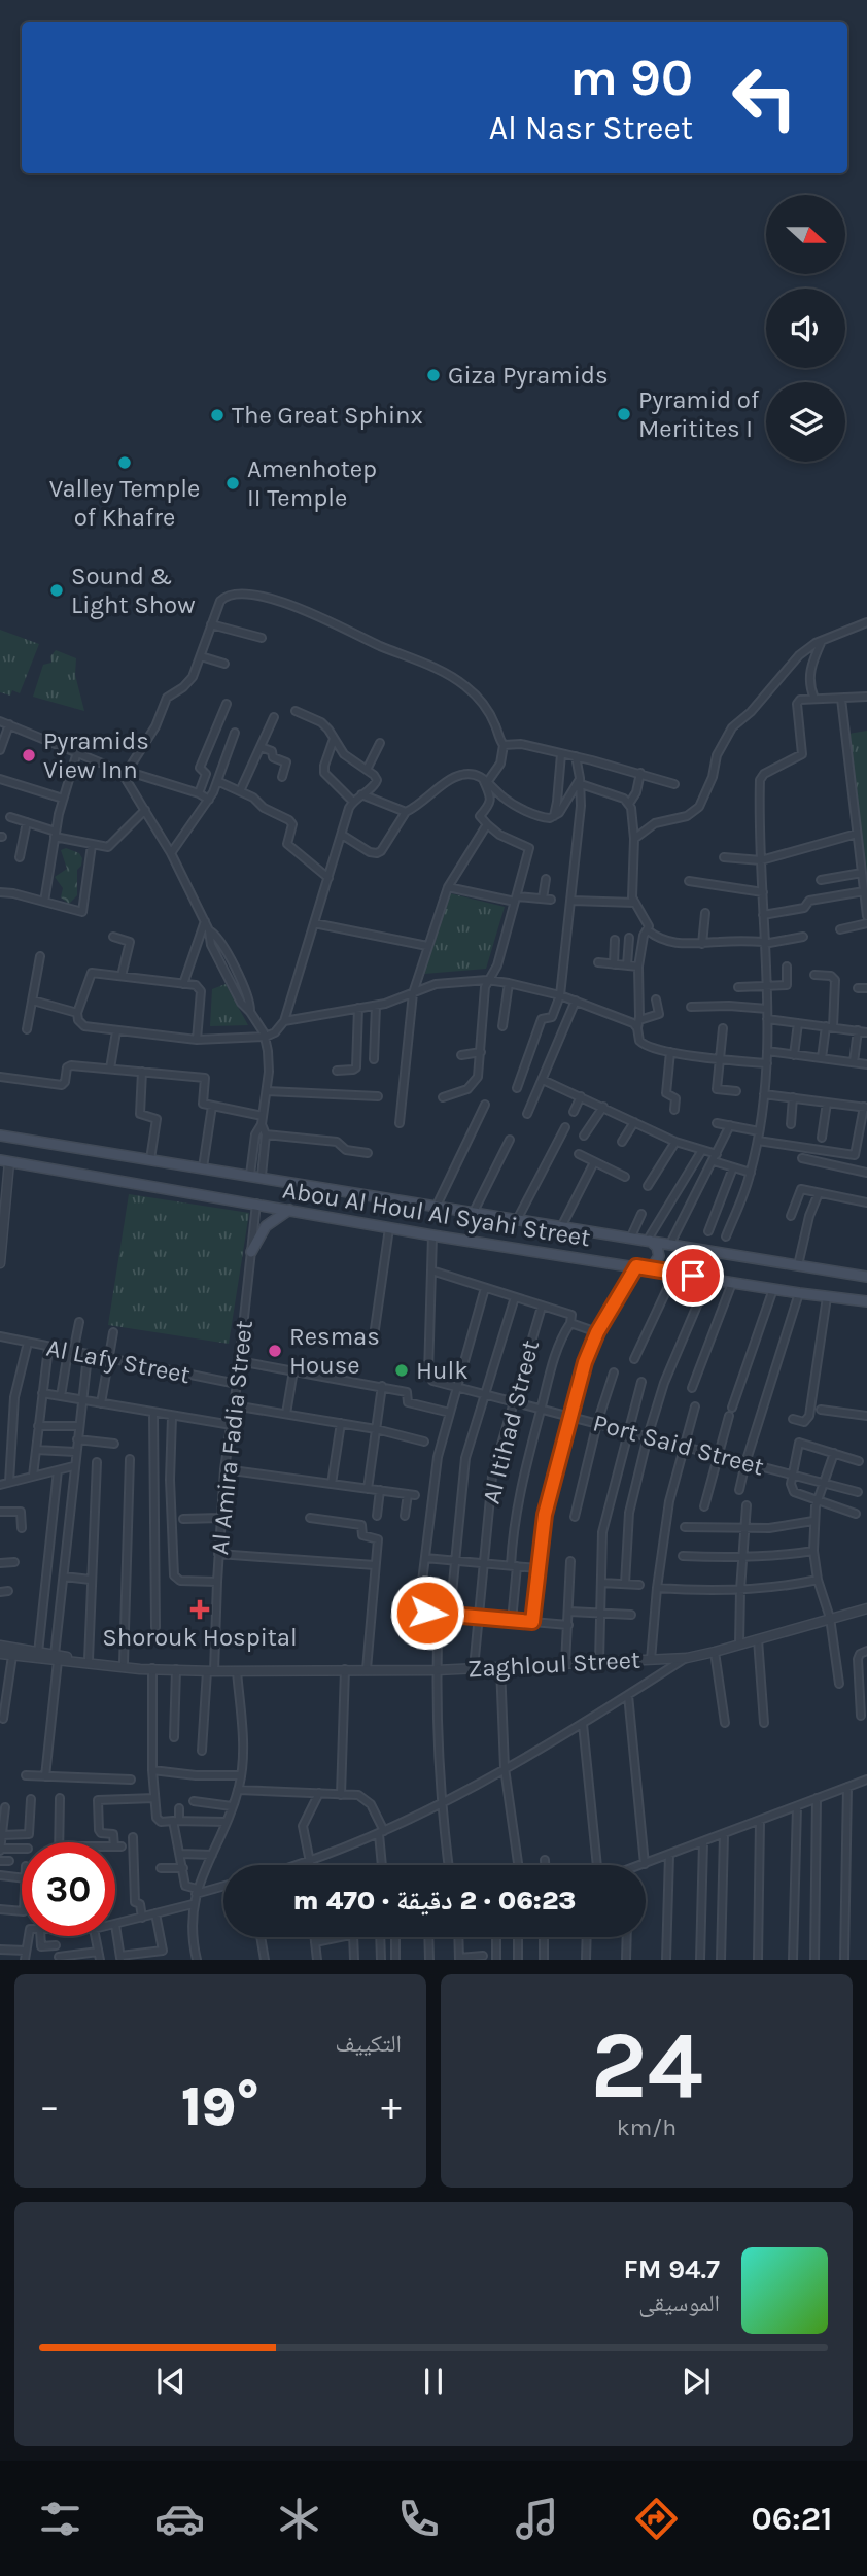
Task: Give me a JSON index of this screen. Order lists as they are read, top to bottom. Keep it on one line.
{"streets":{"main road":["Abou Al Houl Al Syahi Street"],"street":["Al Lafy Street","Al Itihad Street","Al Amira Fadia Street","Port Said Street","Zaghloul Street"]},"crossings":[["Abou Al Houl Al Syahi Street","Al Amira Fadia Street"],["Abou Al Houl Al Syahi Street","Port Said Street"],["Al Lafy Street","Al Amira Fadia Street"],["Al Itihad Street","Port Said Street"],["Al Itihad Street","Zaghloul Street"],["Al Amira Fadia Street","Zaghloul Street"]],"places":{"other":["Giza Pyramids","Pyramid of Meritites I","The Great Sphinx","Valley Temple of Khafre","Amenhotep II Temple","Sound & Light Show","Pyramids View Inn","Resmas House","Hulk"],"health":["Shorouk Hospital"]},"north":"right","page":{"turn":["90 m","Al Nasr Street"],"limit":"30","trip":"06:23 · 2 دقيقة · 470 m","tile":[["24","km/h"],"التكييف"],"heat":["−","19°","+"],"song":["94.7 FM","الموسيقى"],"tabs":"06:21"}}
